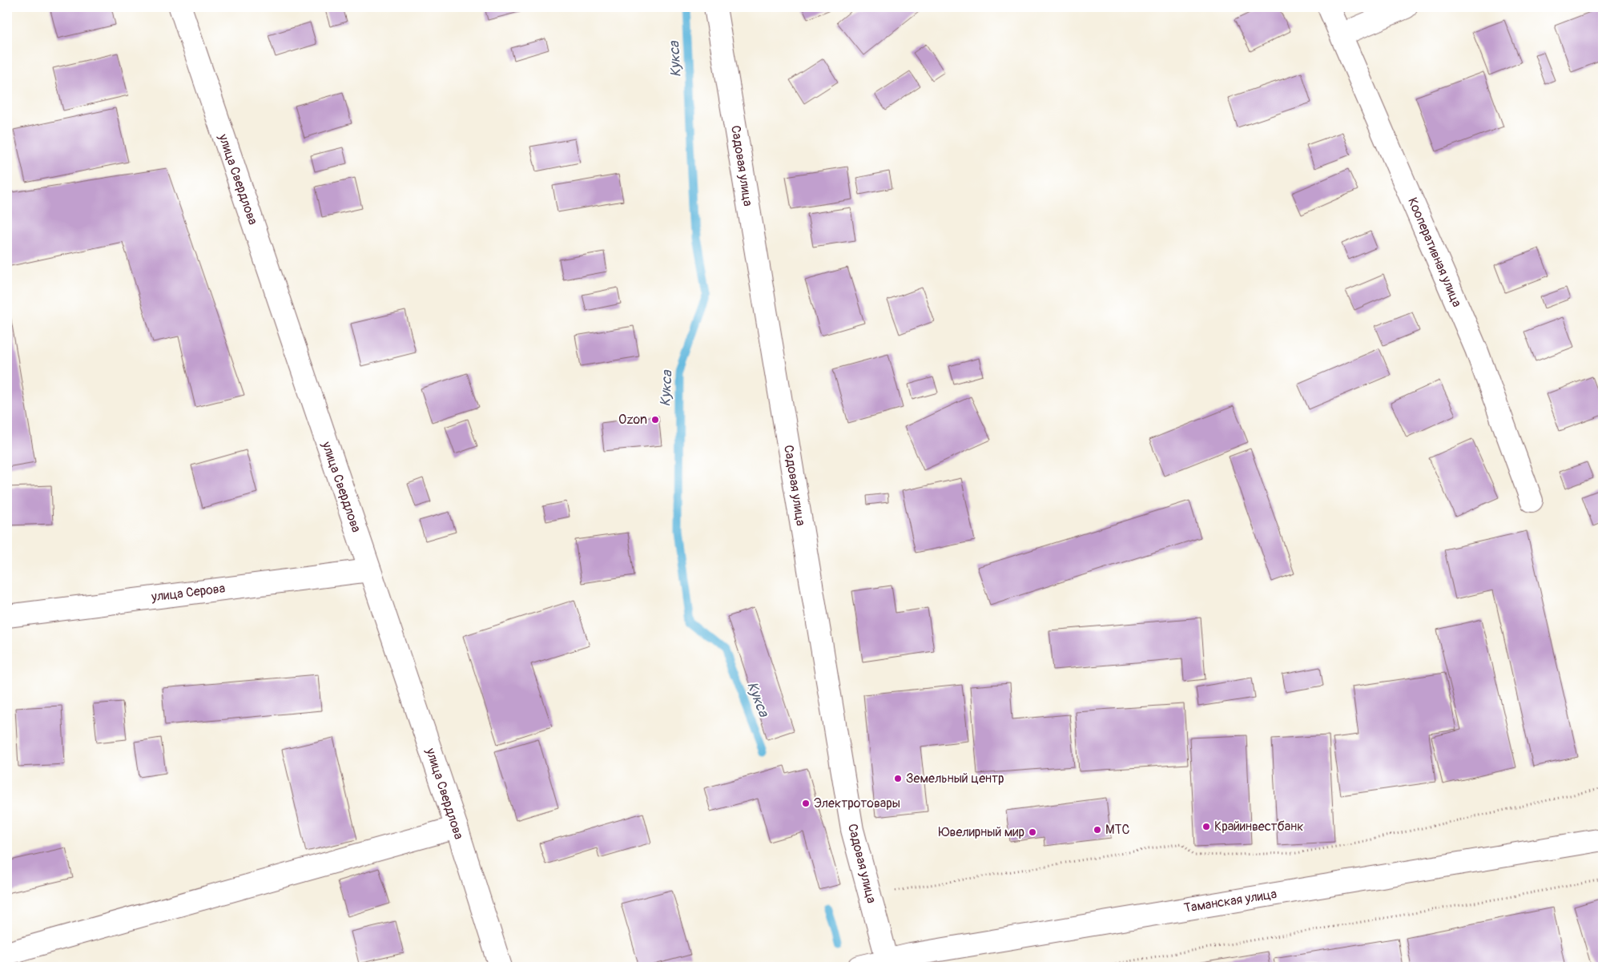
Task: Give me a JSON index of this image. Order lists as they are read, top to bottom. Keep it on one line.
{"streets":{"street":["Садовая улица","улица Свердлова","Кооперативная улица","улица Серова","Таманская улица"]},"crossings":[["Садовая улица","Таманская улица"],["улица Свердлова","улица Серова"]],"water":["Кукса"],"places":["Ozon","Земельный центр","Электротовары","Крайинвестбанк","МТС","Ювелирный мир"]}
